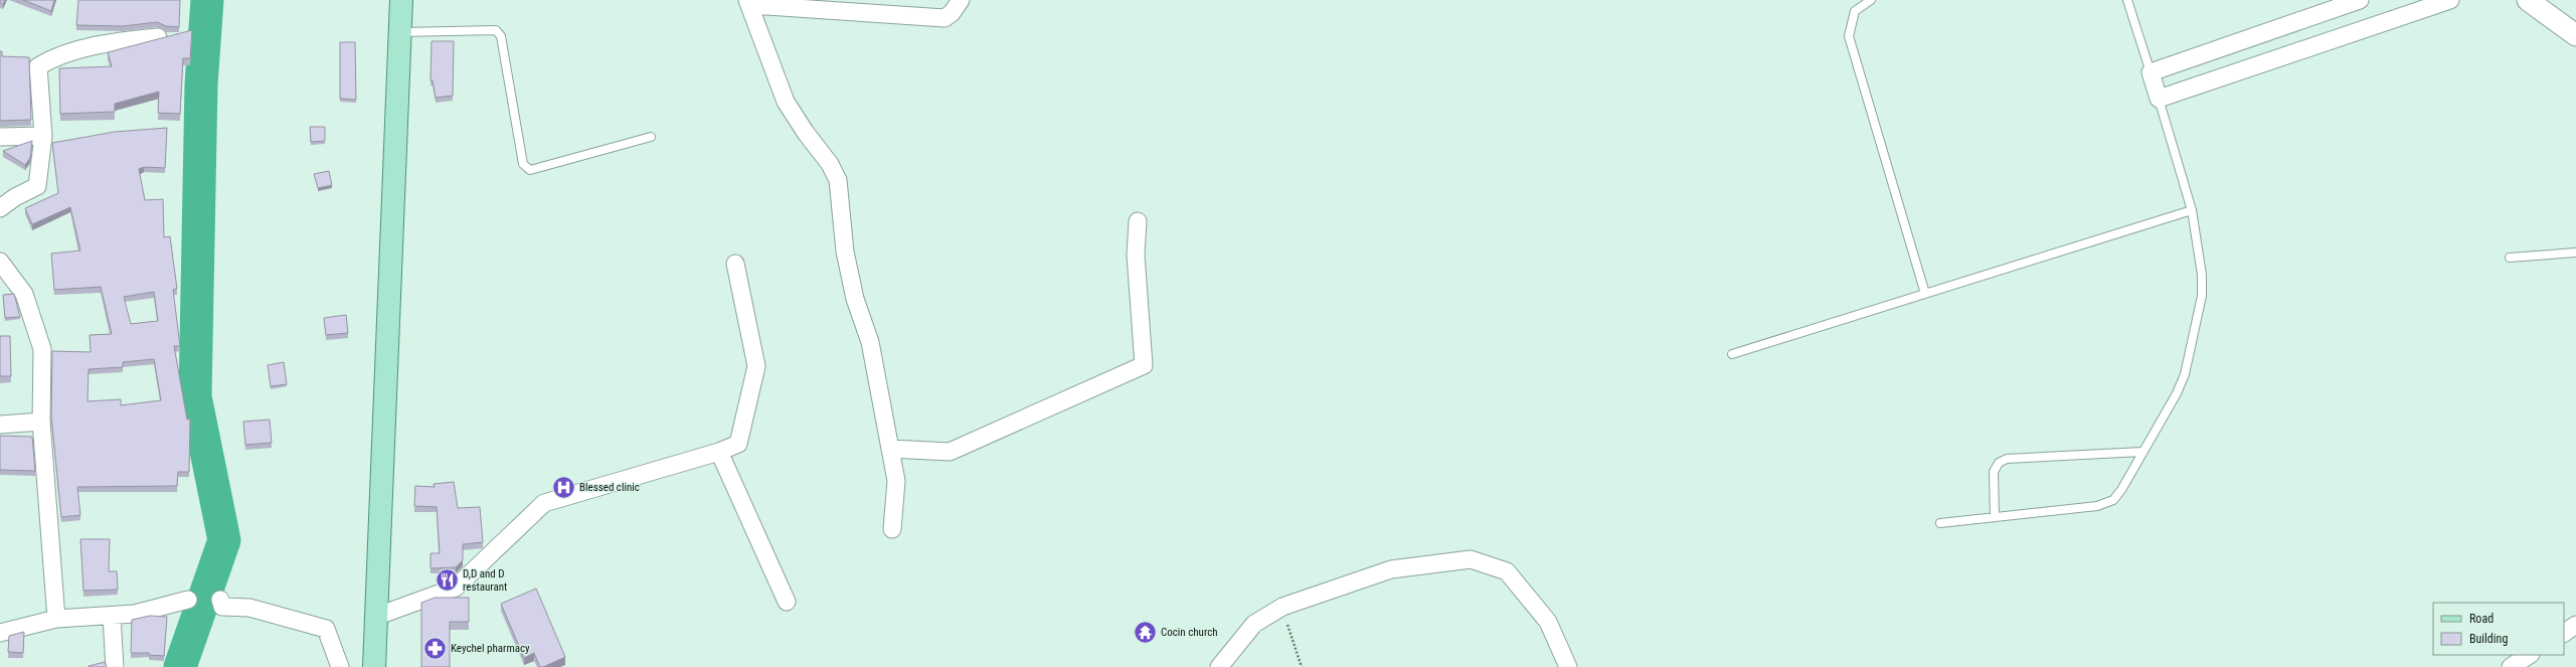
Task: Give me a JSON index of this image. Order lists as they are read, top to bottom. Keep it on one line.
{"places":{"hospital":["Blessed clinic"],"restaurant":["D,D and D restaurant"],"temple":["Cocin church"],"pharmacy":["Keychel pharmacy"]},"legend":["Road","Building"]}
